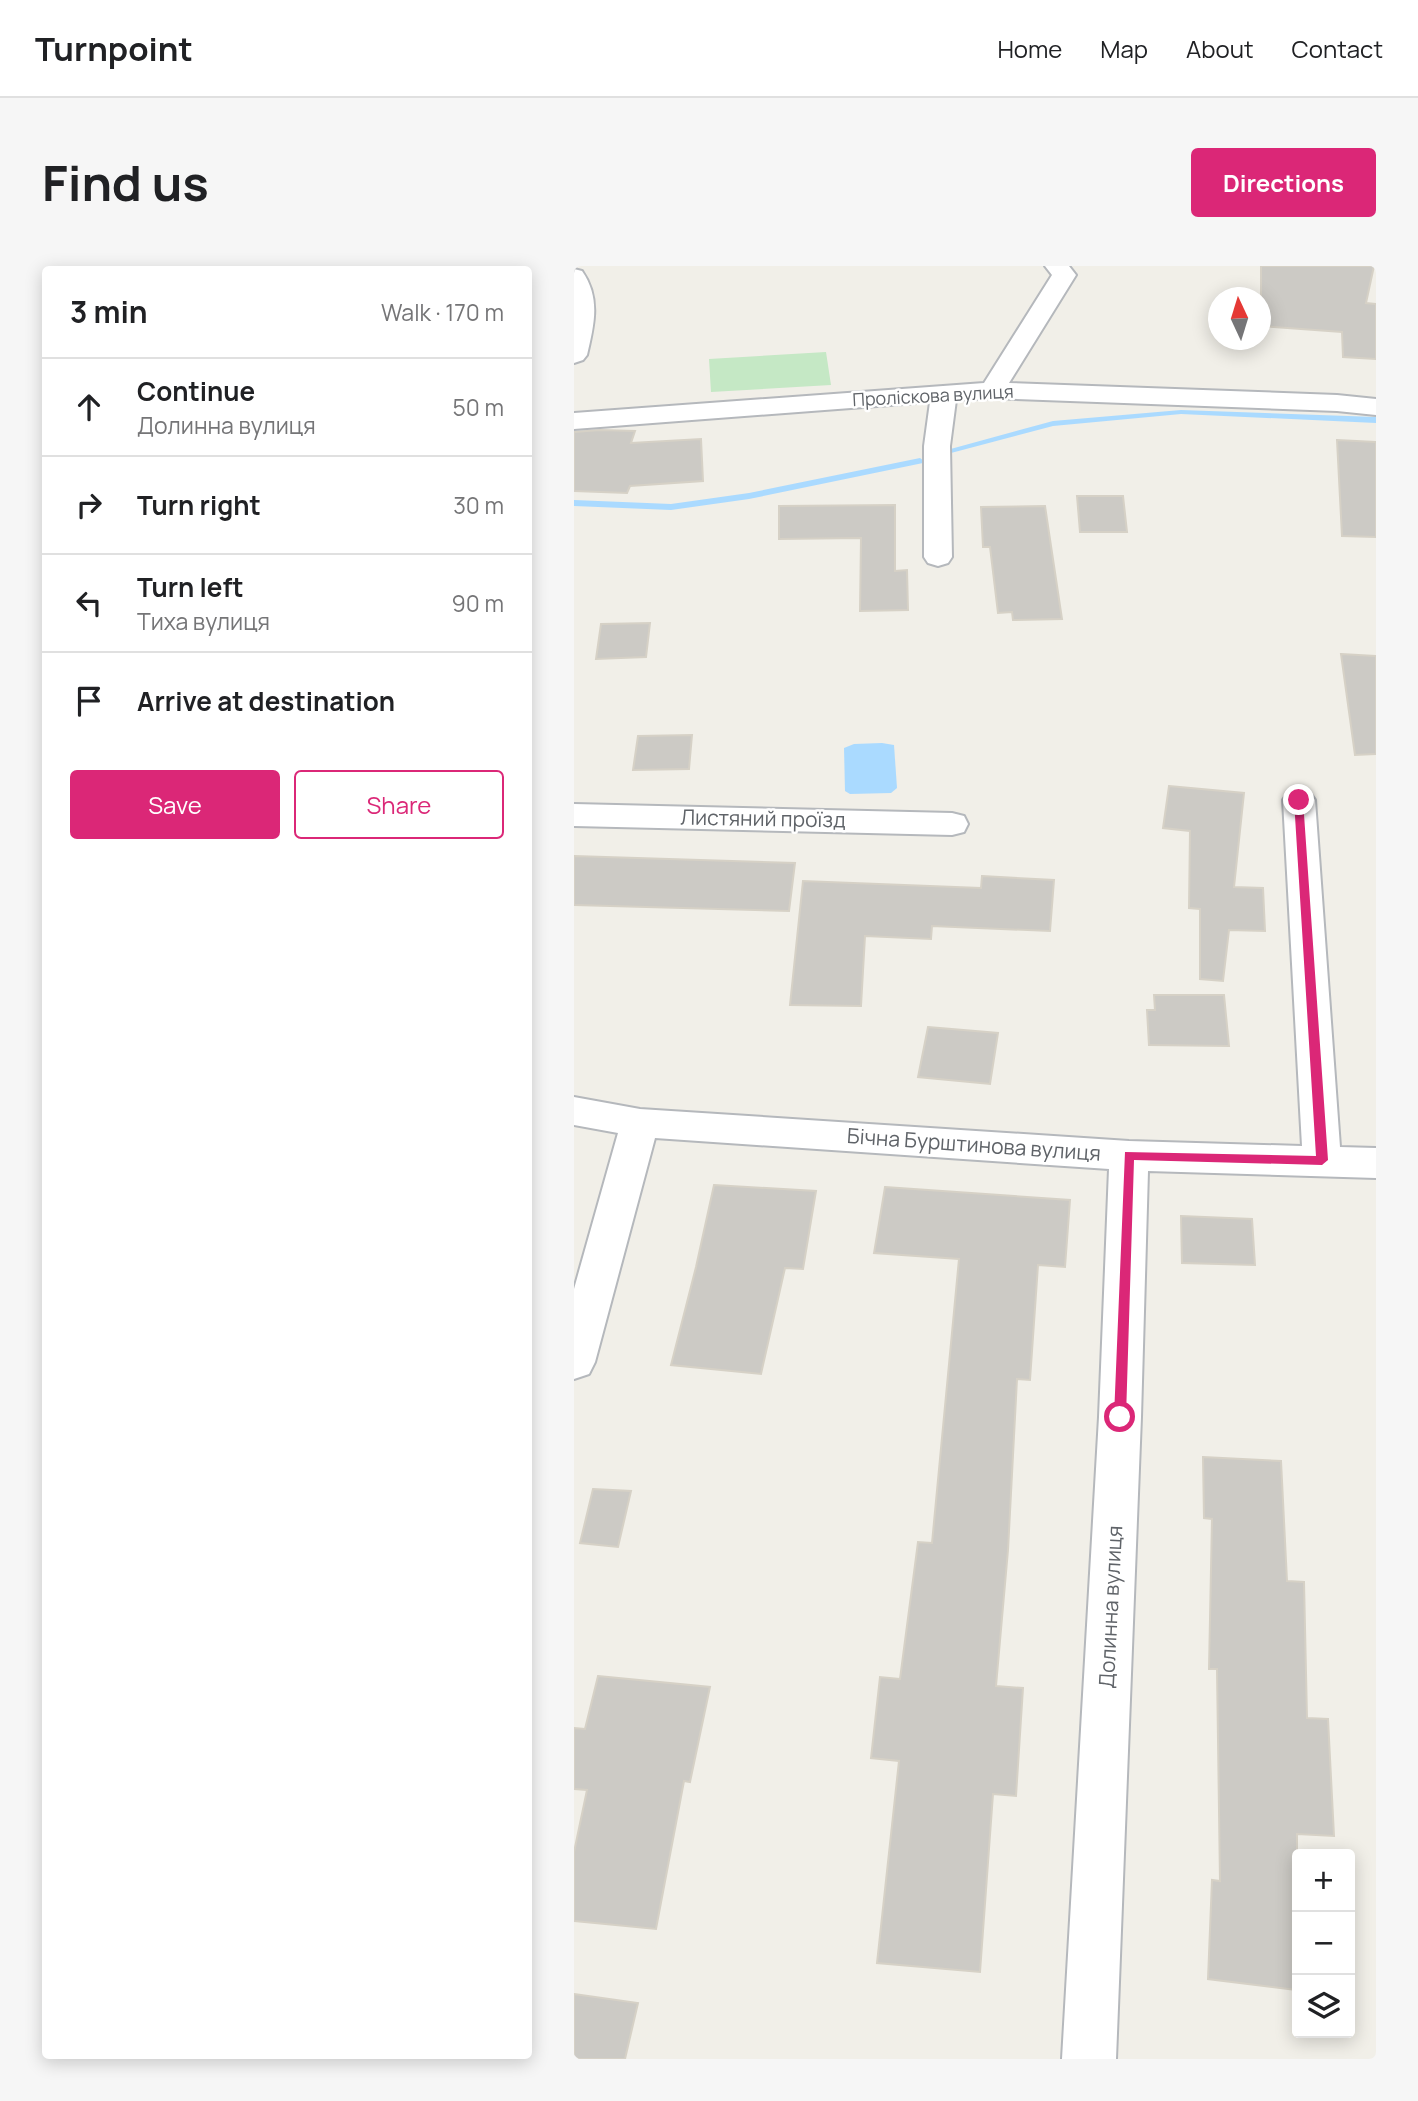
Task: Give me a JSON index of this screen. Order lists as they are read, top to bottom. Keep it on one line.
{"streets":{"street":["Проліскова вулиця","Листяний проїзд","Бічна Бурштинова вулиця","Долинна вулиця"]},"crossings":[["Бічна Бурштинова вулиця","Долинна вулиця"]],"north":"top","page":{"header":"Turnpoint","nav":["Home","Map","About","Contact"],"buttons":["Directions",["Save","Share"]],"title":"Find us","heading":["3 min","Walk · 170 m"],"list":[["Continue","Долинна вулиця","50 m"],["Turn right","30 m"],["Turn left","Тиха вулиця","90 m"],"Arrive at destination"],"map_buttons":["+","−"]}}
